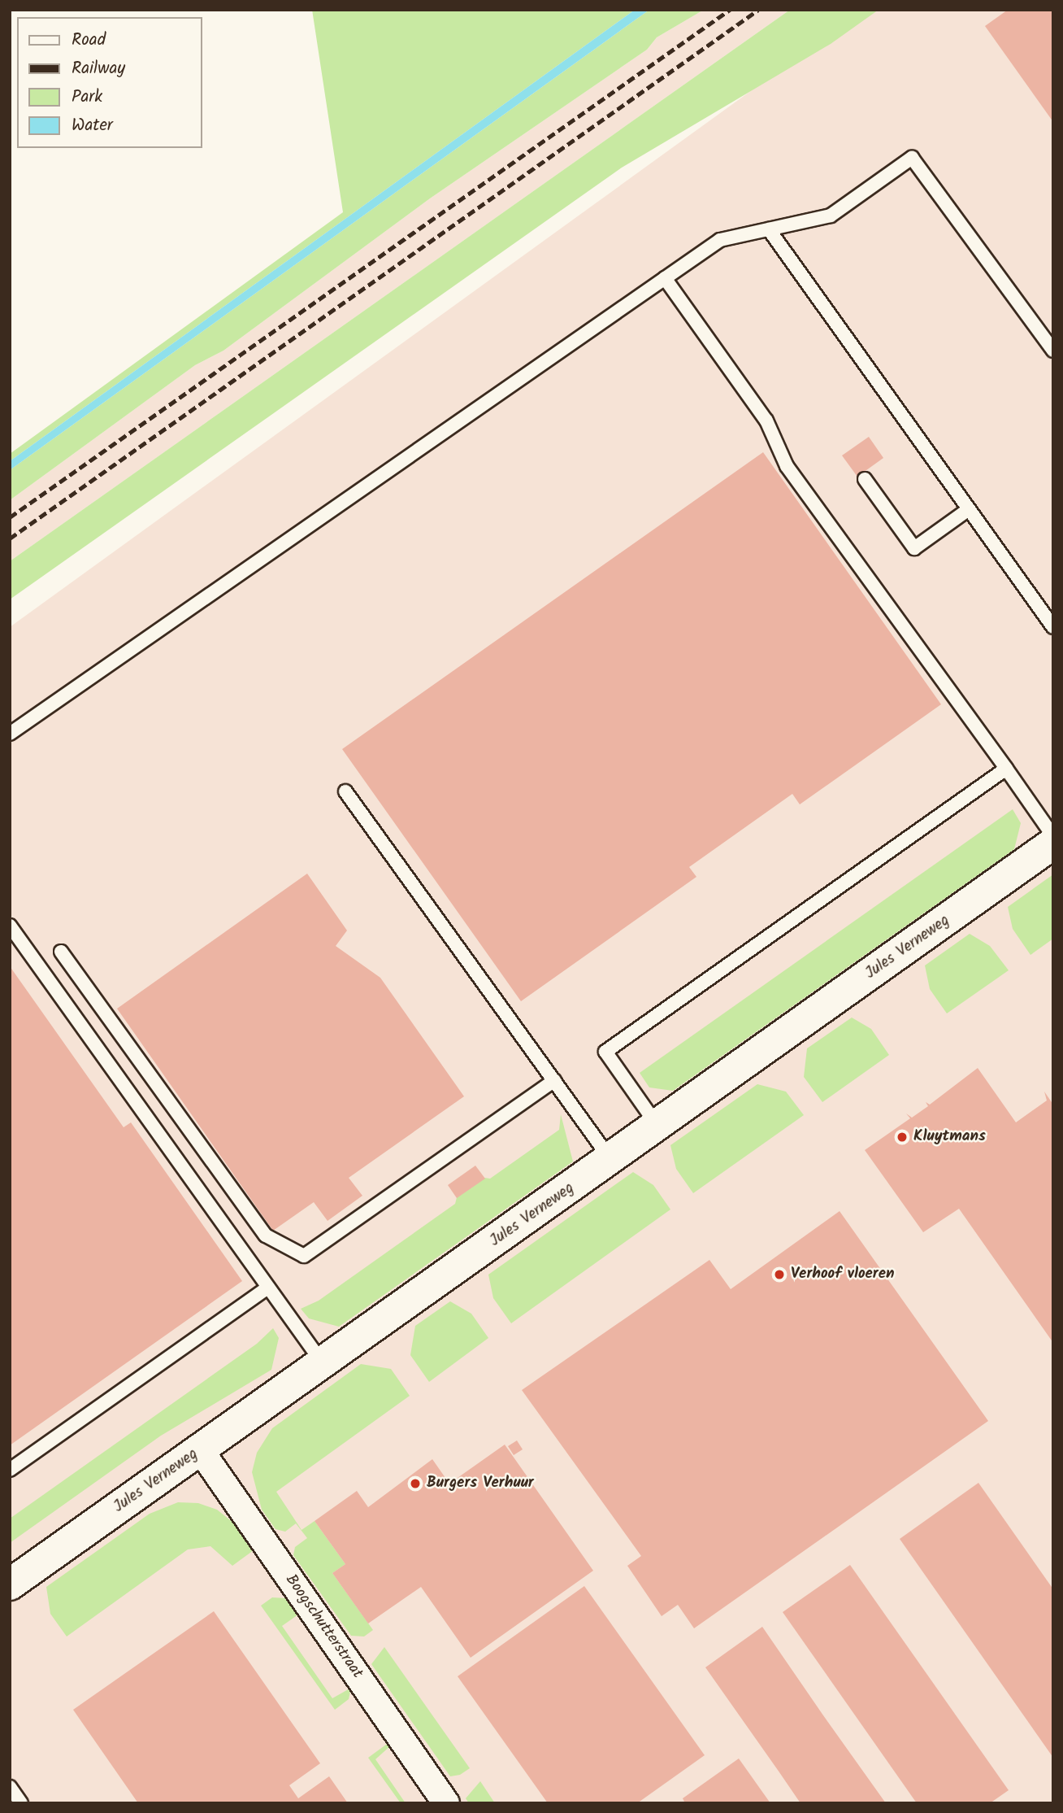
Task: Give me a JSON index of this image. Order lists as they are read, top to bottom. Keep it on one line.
{"streets":{"street":["Jules Verneweg","Boogschutterstraat"]},"crossings":[["Jules Verneweg","Boogschutterstraat"]],"places":["Kluytmans","Verhoof vloeren","Burgers Verhuur"],"legend":["Road","Railway","Park","Water"]}
